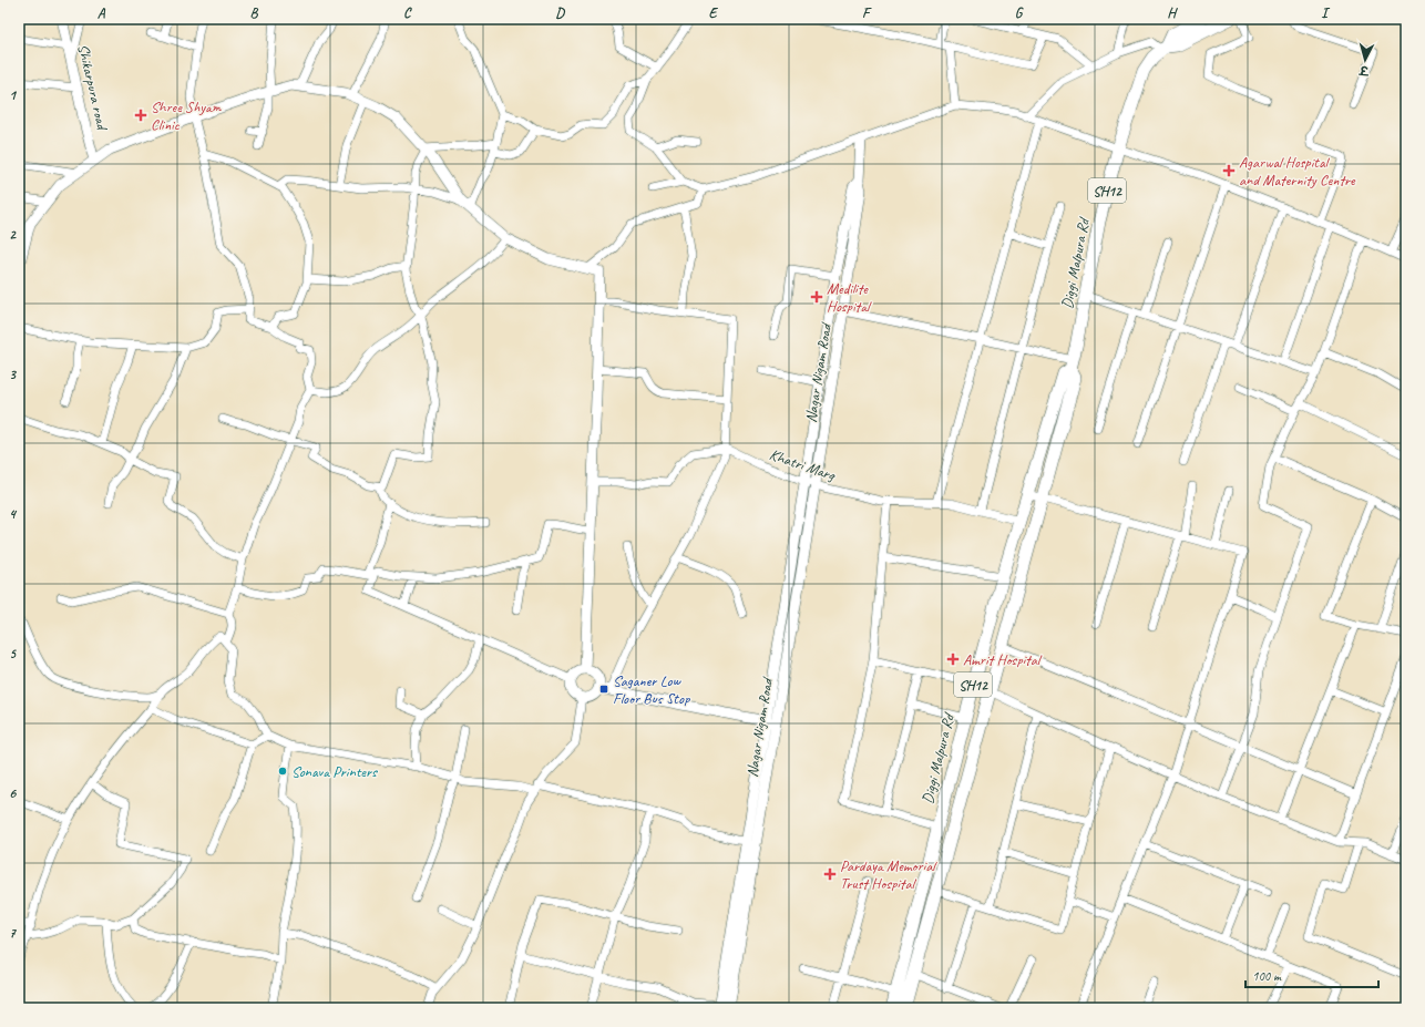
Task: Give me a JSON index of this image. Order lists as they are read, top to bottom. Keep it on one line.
{"streets":{"main road":["SH12","Diggi Malpura Rd"],"street":["Shikarpura road","Nagar Nigam Road","Khatri Marg"]},"crossings":[["Diggi Malpura Rd","Khatri Marg"],["Nagar Nigam Road","Khatri Marg"]],"places":{"health":["Shree Shyam Clinic","Agarwal Hospital and Maternity Centre","Medilite Hospital","Amrit Hospital","Pardaya Memorial Trust Hospital"],"transit":["Saganer Low Floor Bus Stop"],"other":["Sonava Printers"]},"scale_bar":"100 m","north":"bottom","grid":{"columns":["A","B","C","D","E","F","G","H","I"],"rows":["1","2","3","4","5","6","7"]}}
